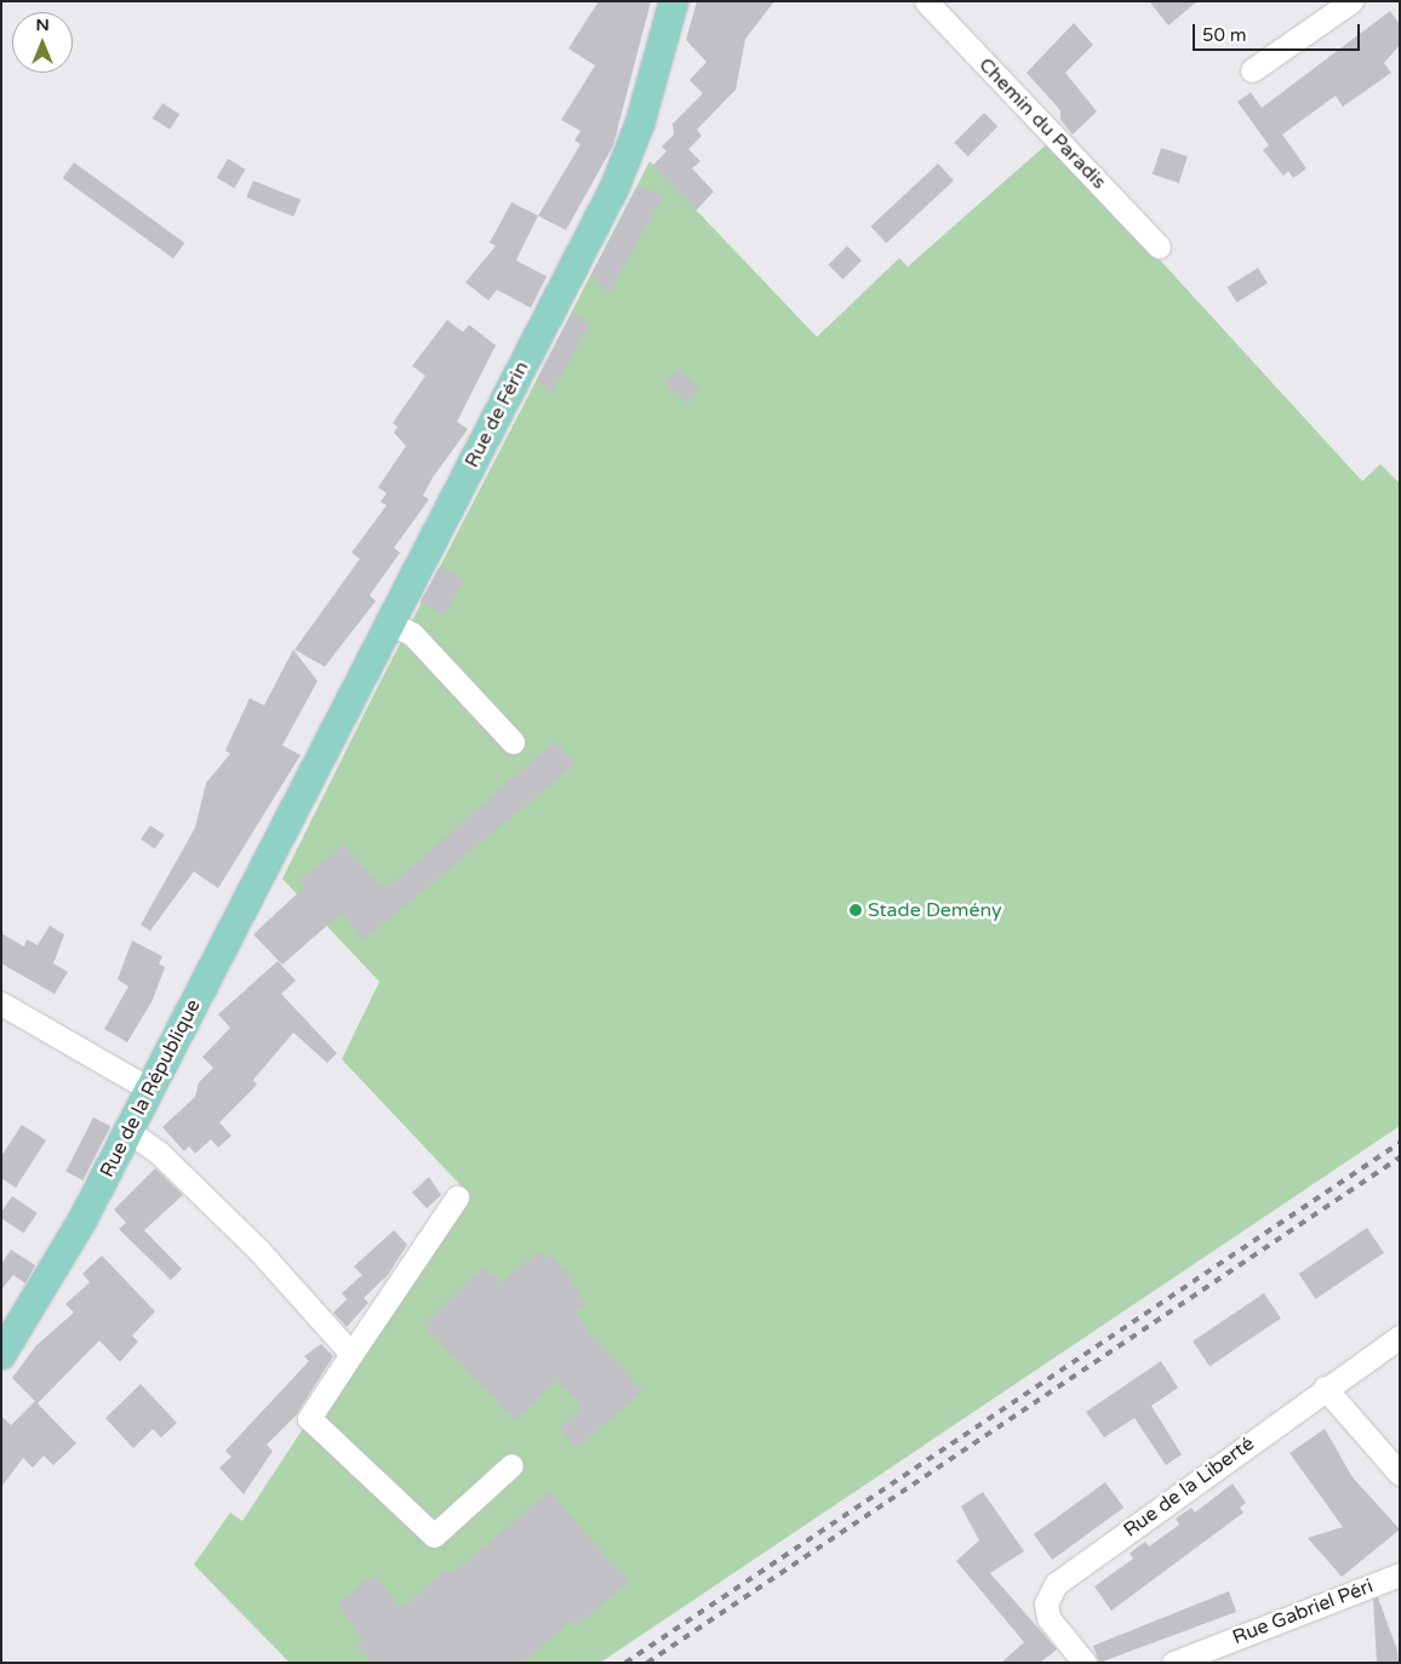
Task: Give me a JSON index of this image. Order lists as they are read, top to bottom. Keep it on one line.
{"streets":{"main road":["Rue de Férin","Rue de la République"],"street":["Chemin du Paradis","Rue de la Liberté","Rue Gabriel Péri"]},"crossings":[["Rue de Férin","Rue de la République"]],"places":["Stade Demény"],"scale_bar":"50 m","north":"top"}
